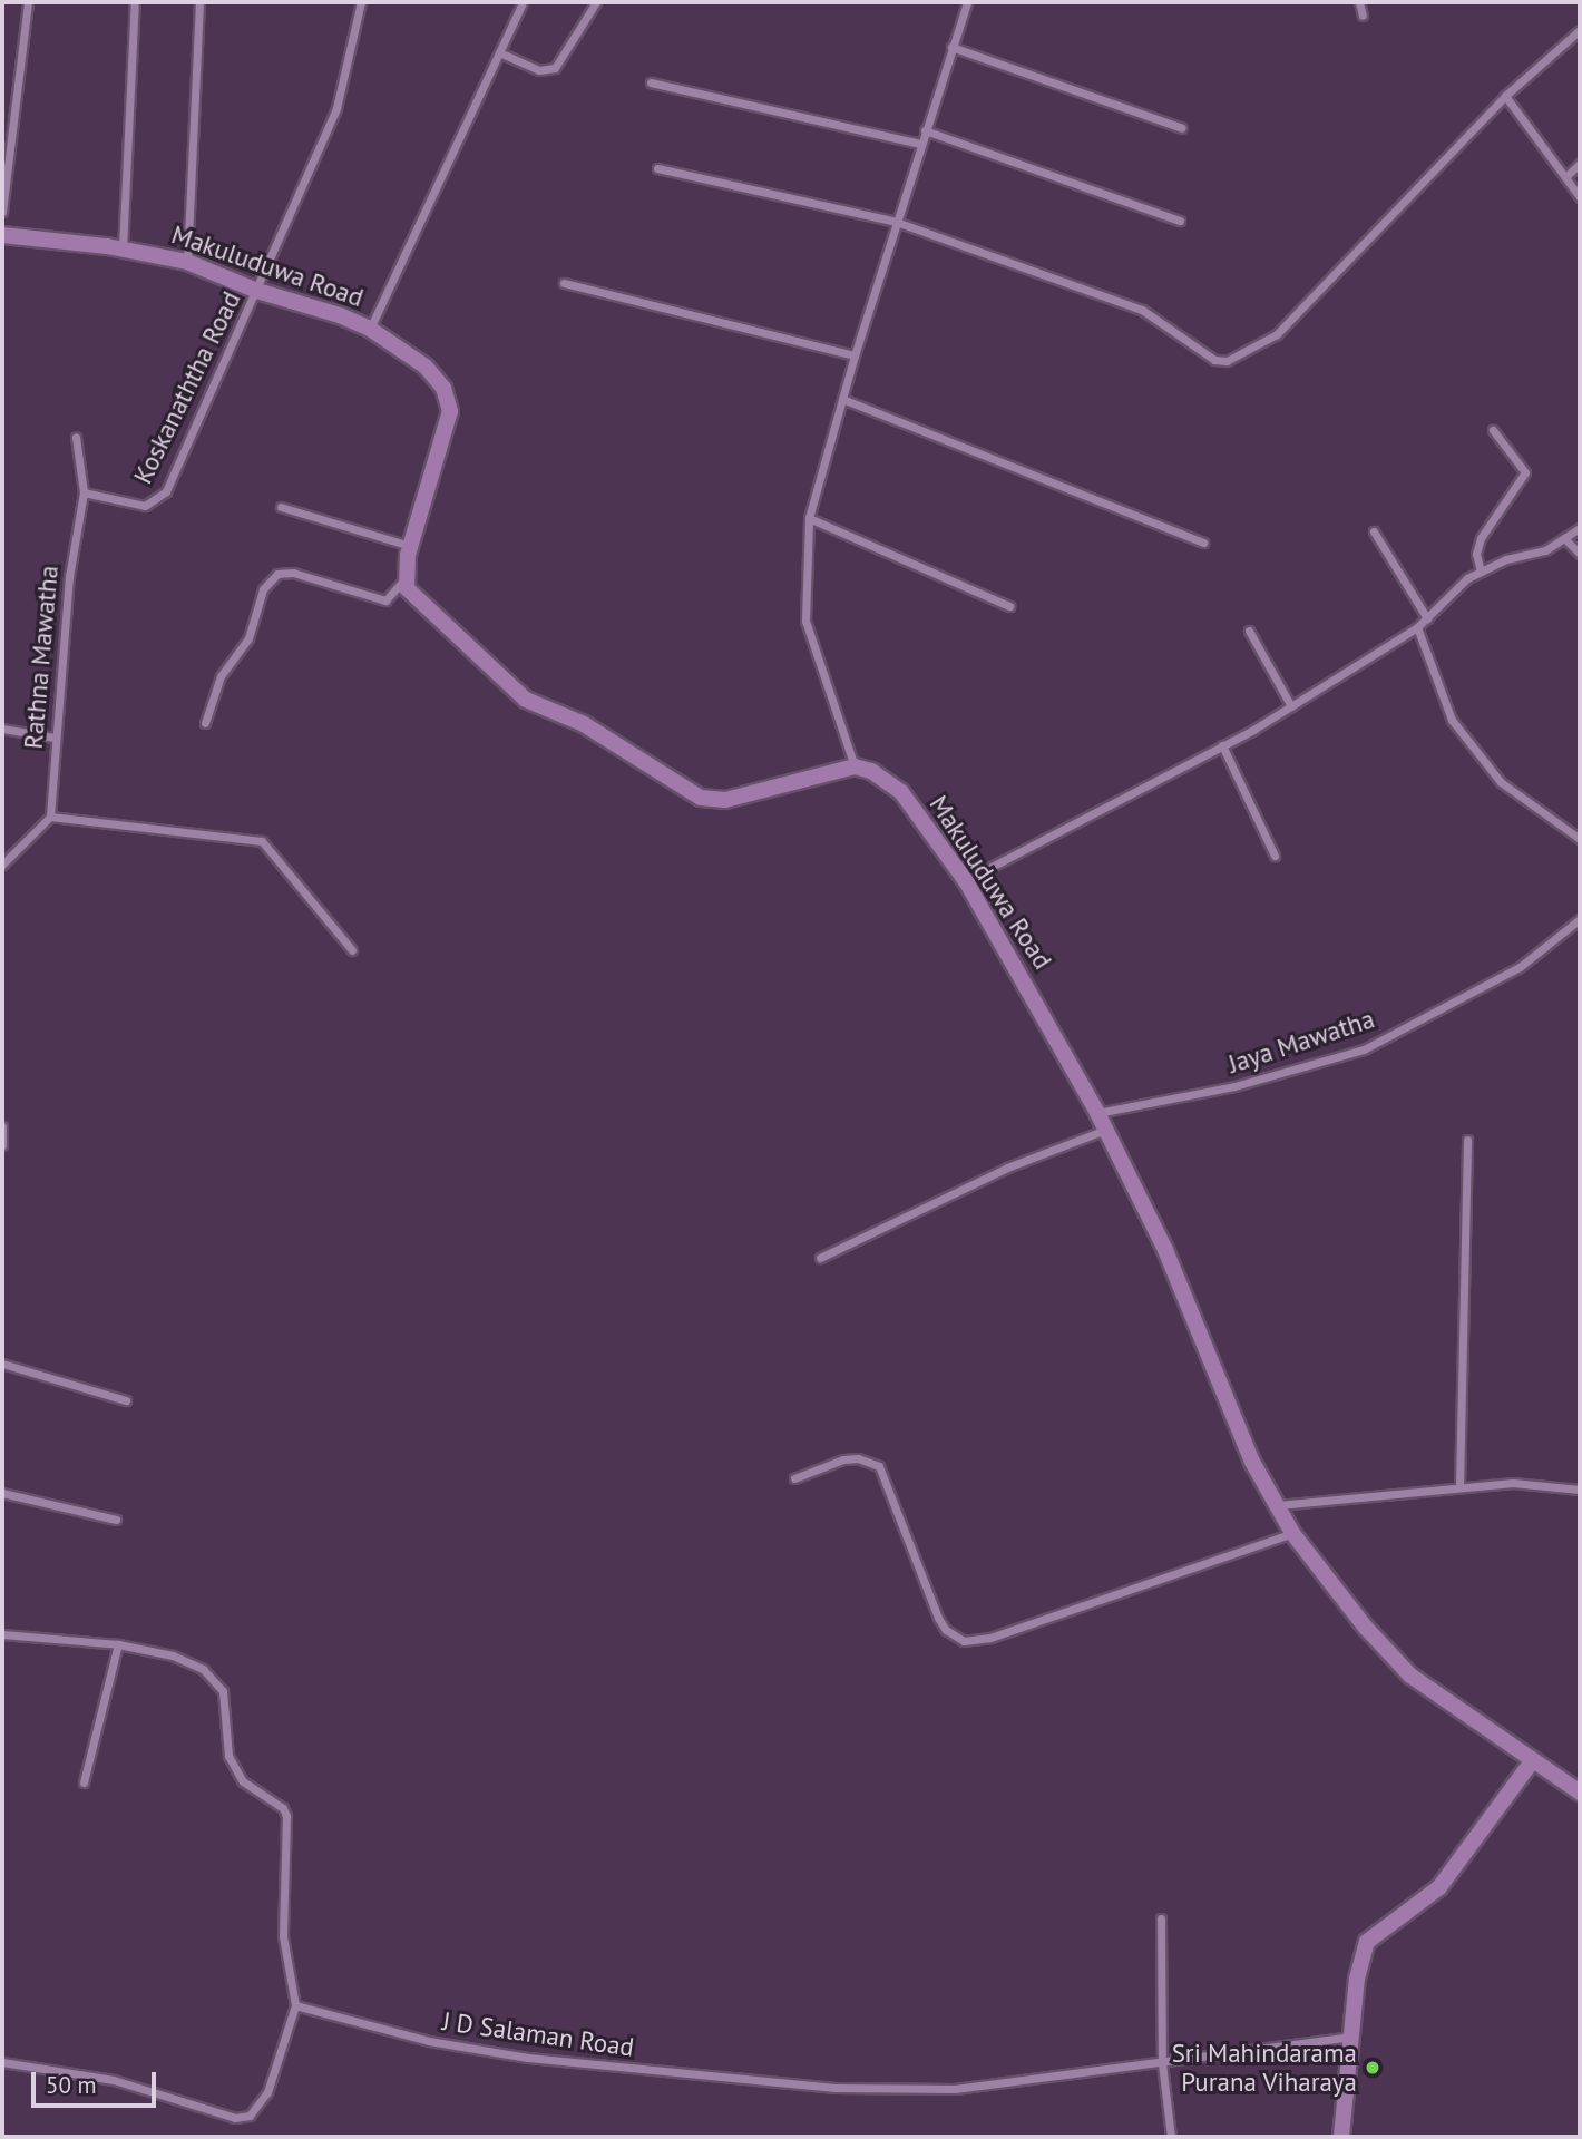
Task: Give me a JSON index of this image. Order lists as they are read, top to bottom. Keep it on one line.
{"streets":{"street":["Makuluduwa Road","Koskanaththa Road","Rathna Mawatha","Jaya Mawatha","J D Salaman Road"]},"crossings":[["Makuluduwa Road","Koskanaththa Road"],["Makuluduwa Road","Jaya Mawatha"],["Koskanaththa Road","Rathna Mawatha"]],"places":["Sri Mahindarama Purana Viharaya"],"scale_bar":"50 m"}
